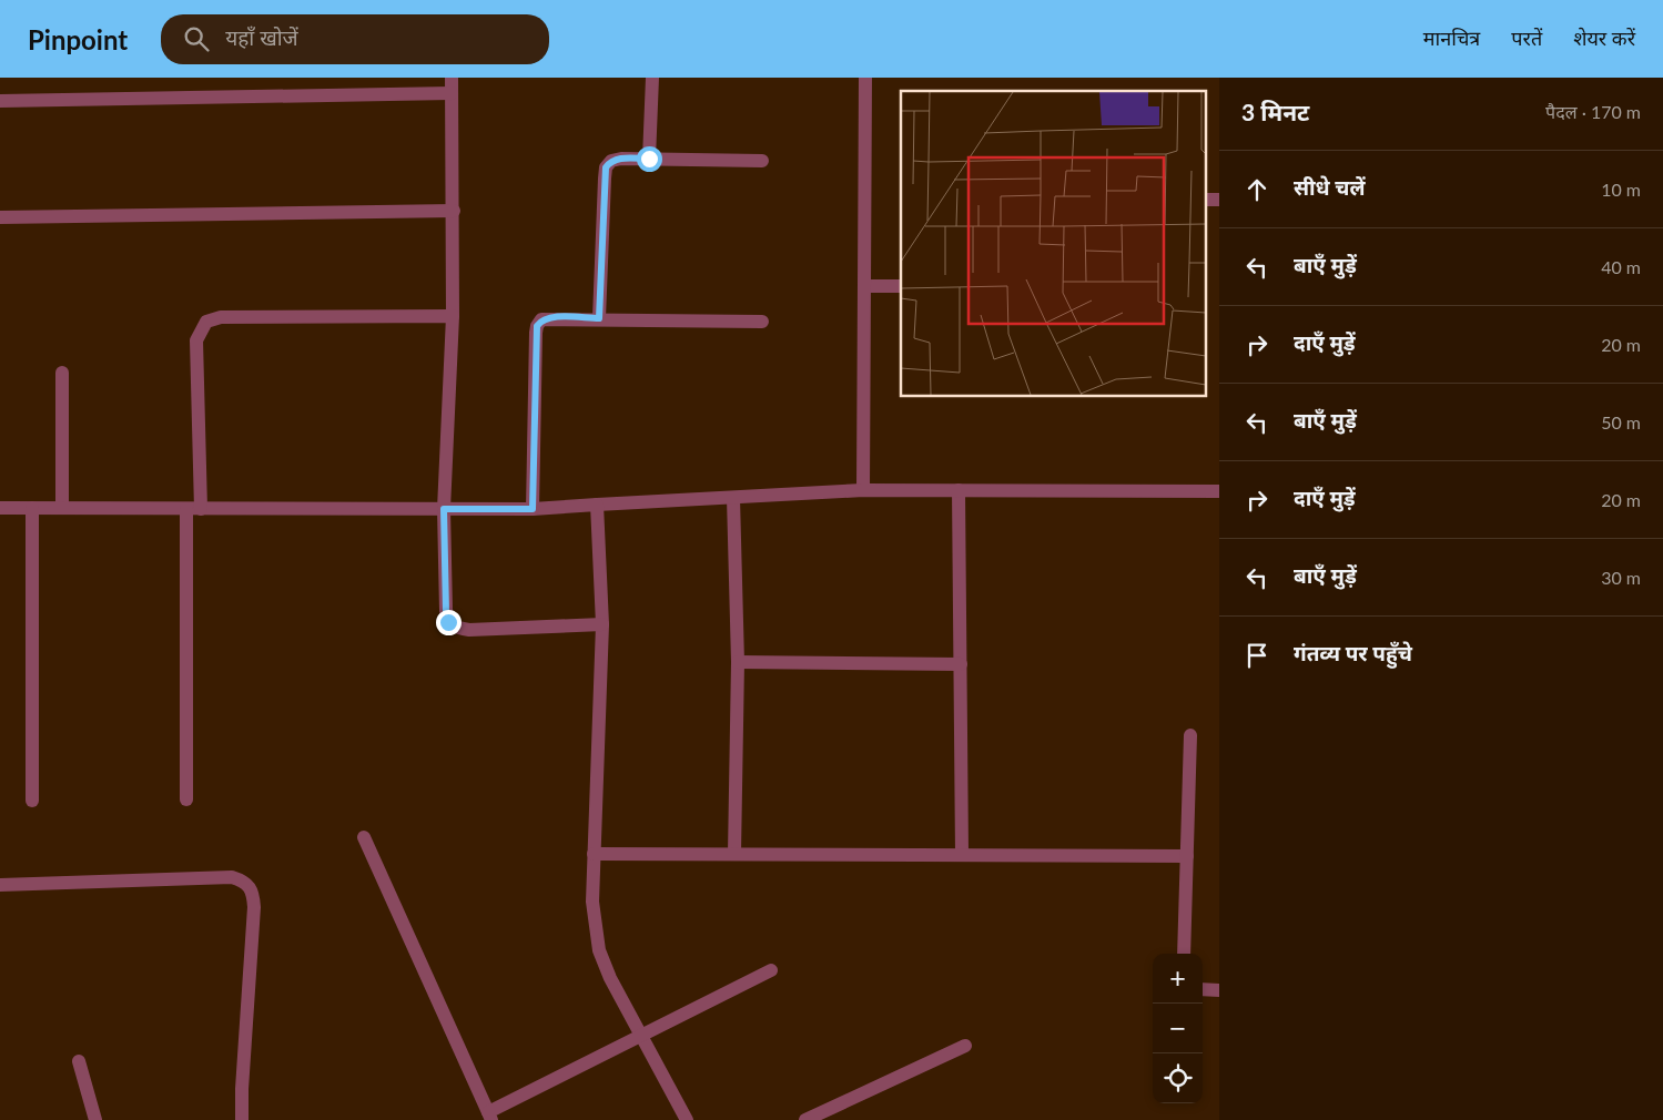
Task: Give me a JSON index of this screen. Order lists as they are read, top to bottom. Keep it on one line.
{"page":{"header":"Pinpoint","search":"यहाँ खोजें","nav":["मानचित्र","परतें","शेयर करें"],"heading":["3 मिनट","पैदल · 170 m"],"list":[["सीधे चलें","10 m"],["बाएँ मुड़ें","40 m"],["दाएँ मुड़ें","20 m"],["बाएँ मुड़ें","50 m"],["दाएँ मुड़ें","20 m"],["बाएँ मुड़ें","30 m"],"गंतव्य पर पहुँचे"],"map_buttons":["+","−"]}}
